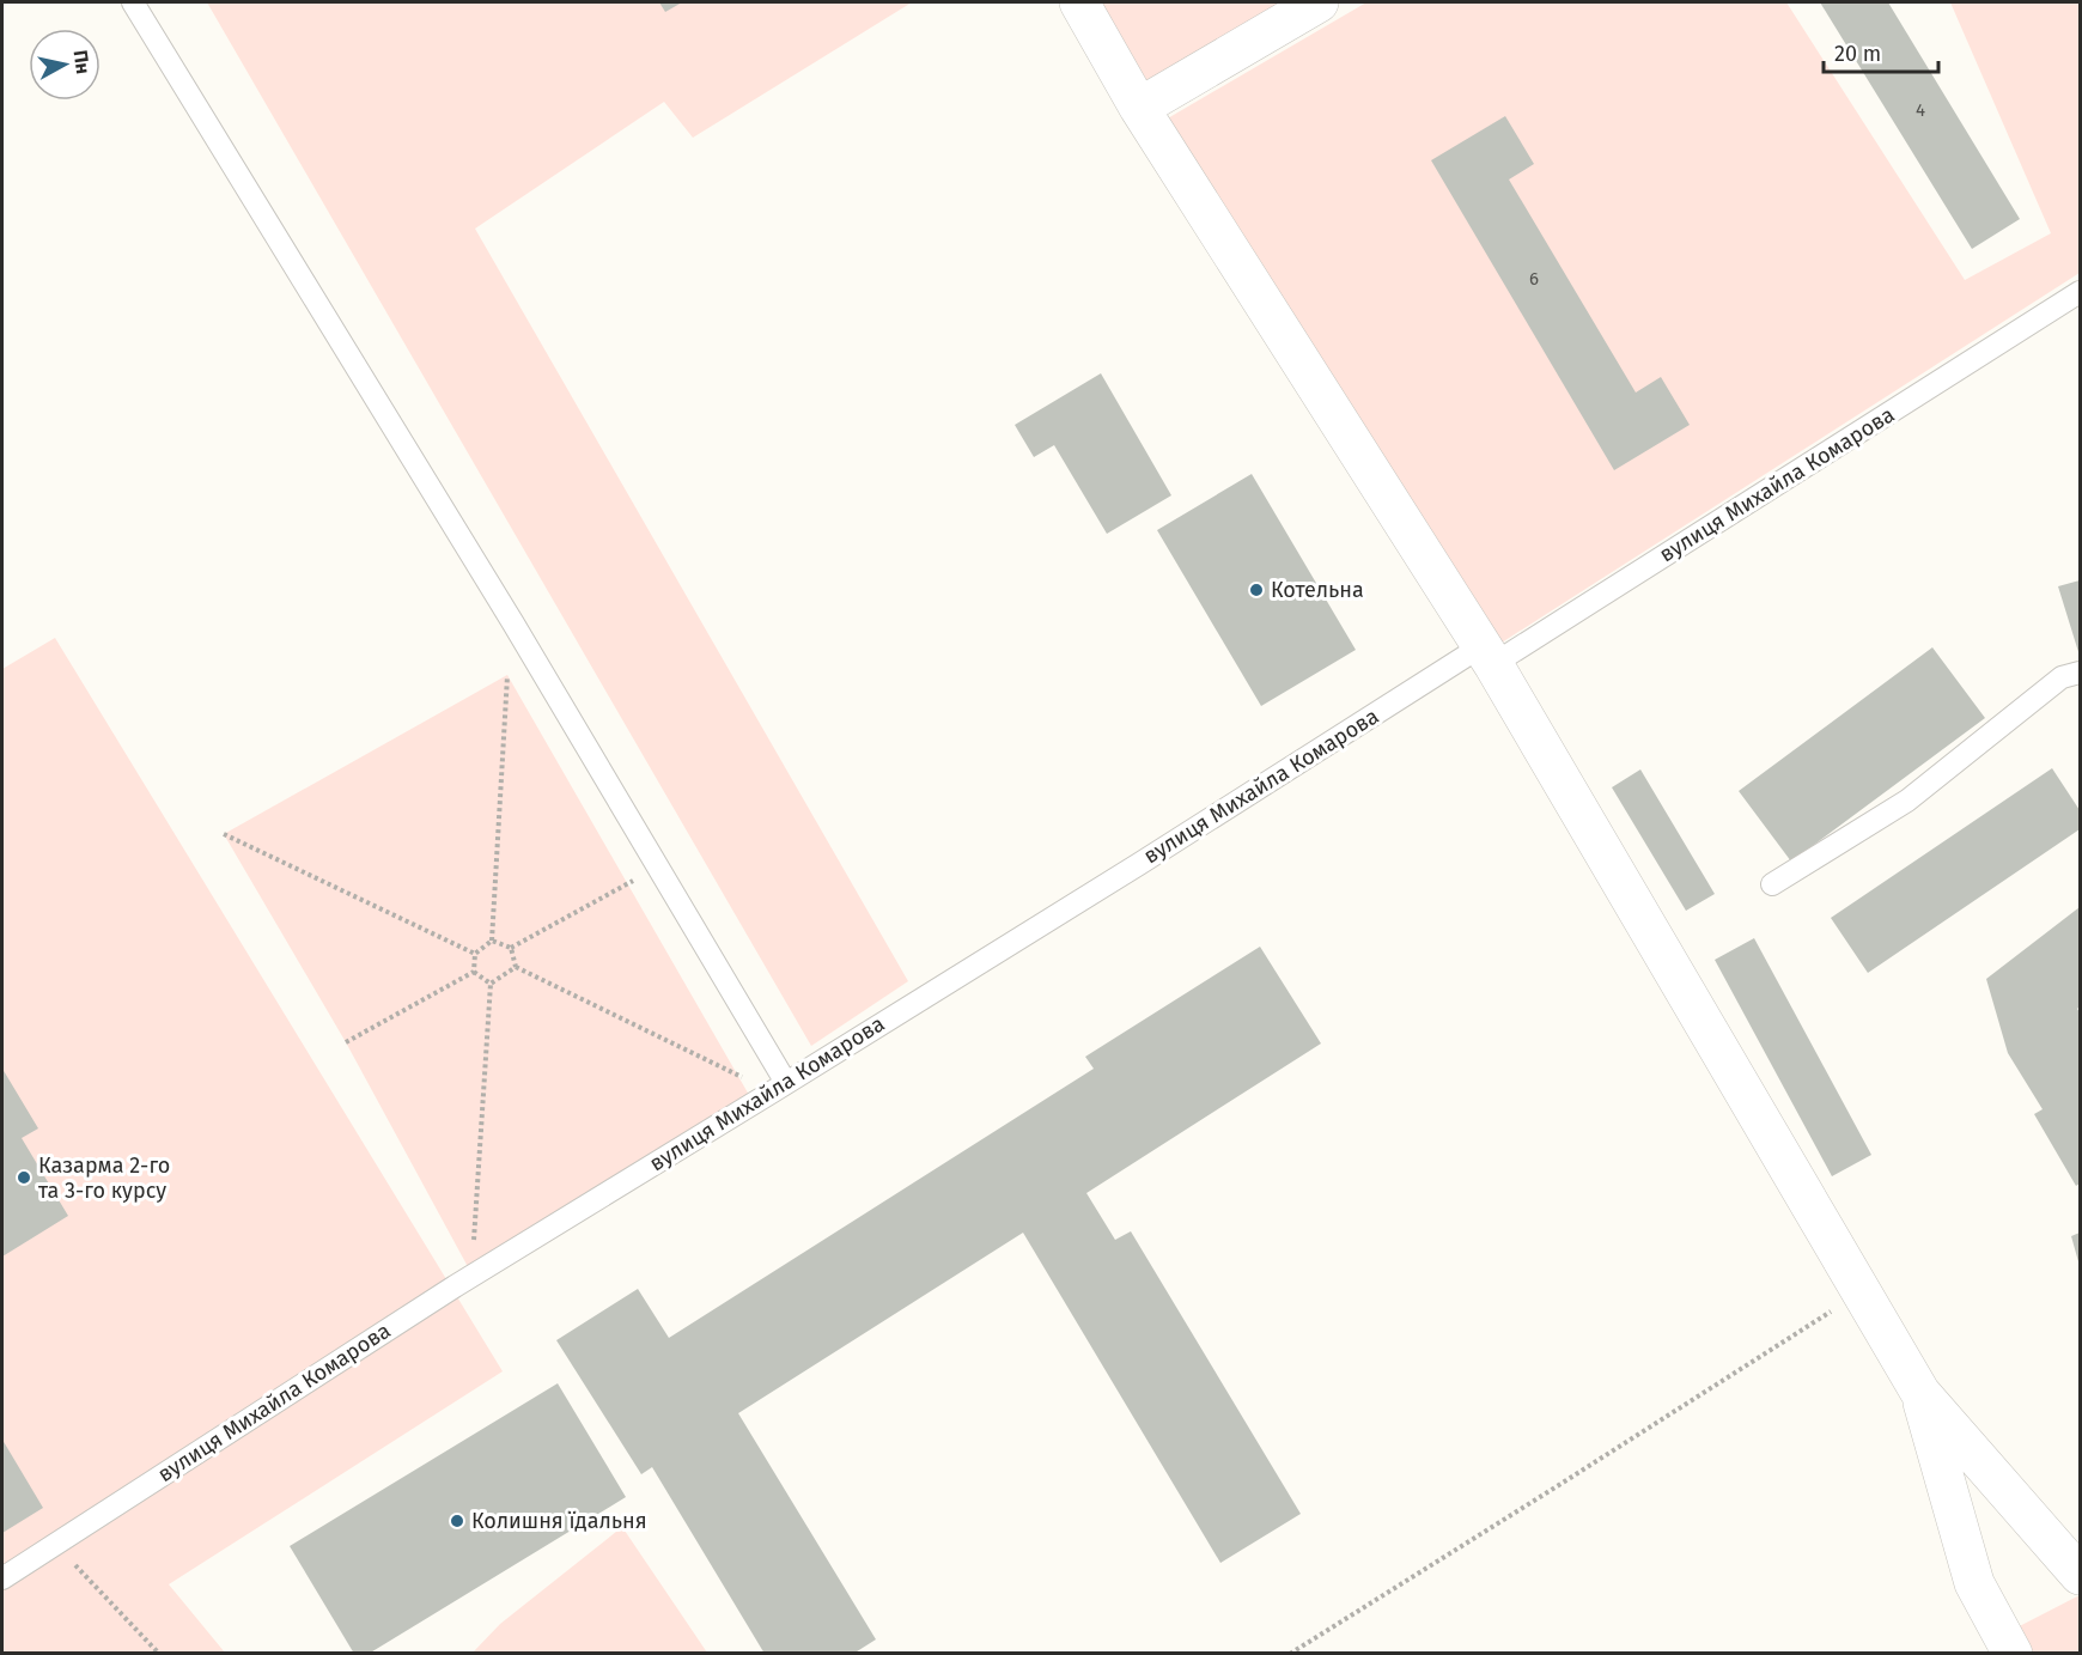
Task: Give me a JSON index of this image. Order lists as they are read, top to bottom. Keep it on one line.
{"streets":{"lane":["вулиця Михайла Комарова"]},"places":["Котельна","Казарма 2-го та 3-го курсу","Колишня їдальня"],"house_numbers":["4","6"],"scale_bar":"20 m","north":"right"}
